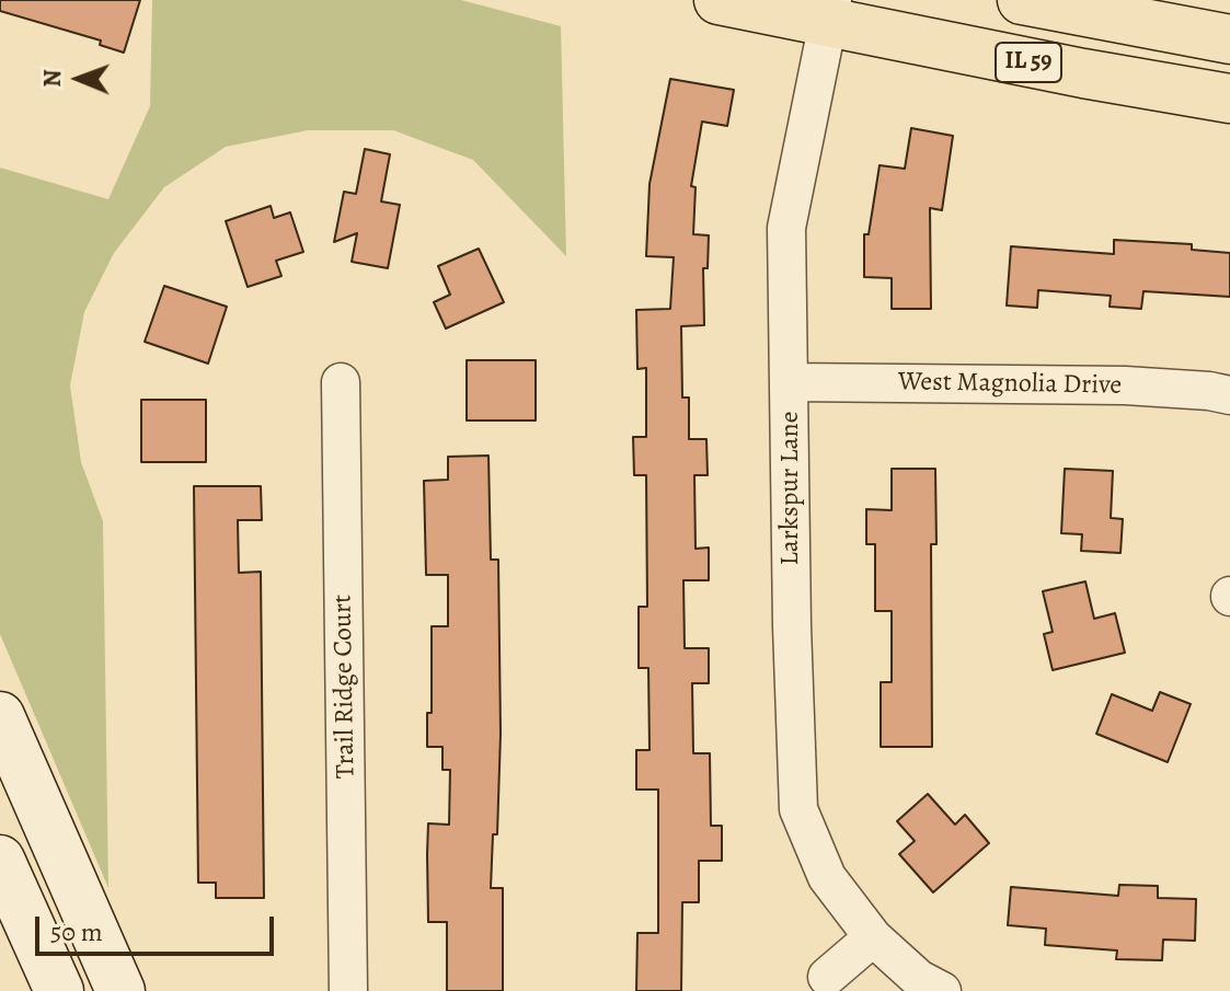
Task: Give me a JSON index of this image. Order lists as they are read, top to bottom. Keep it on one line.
{"streets":{"main road":["IL 59"],"street":["West Magnolia Drive","Larkspur Lane","Trail Ridge Court"]},"crossings":[["IL 59","Larkspur Lane"],["West Magnolia Drive","Larkspur Lane"]],"scale_bar":"50 m","north":"left"}
